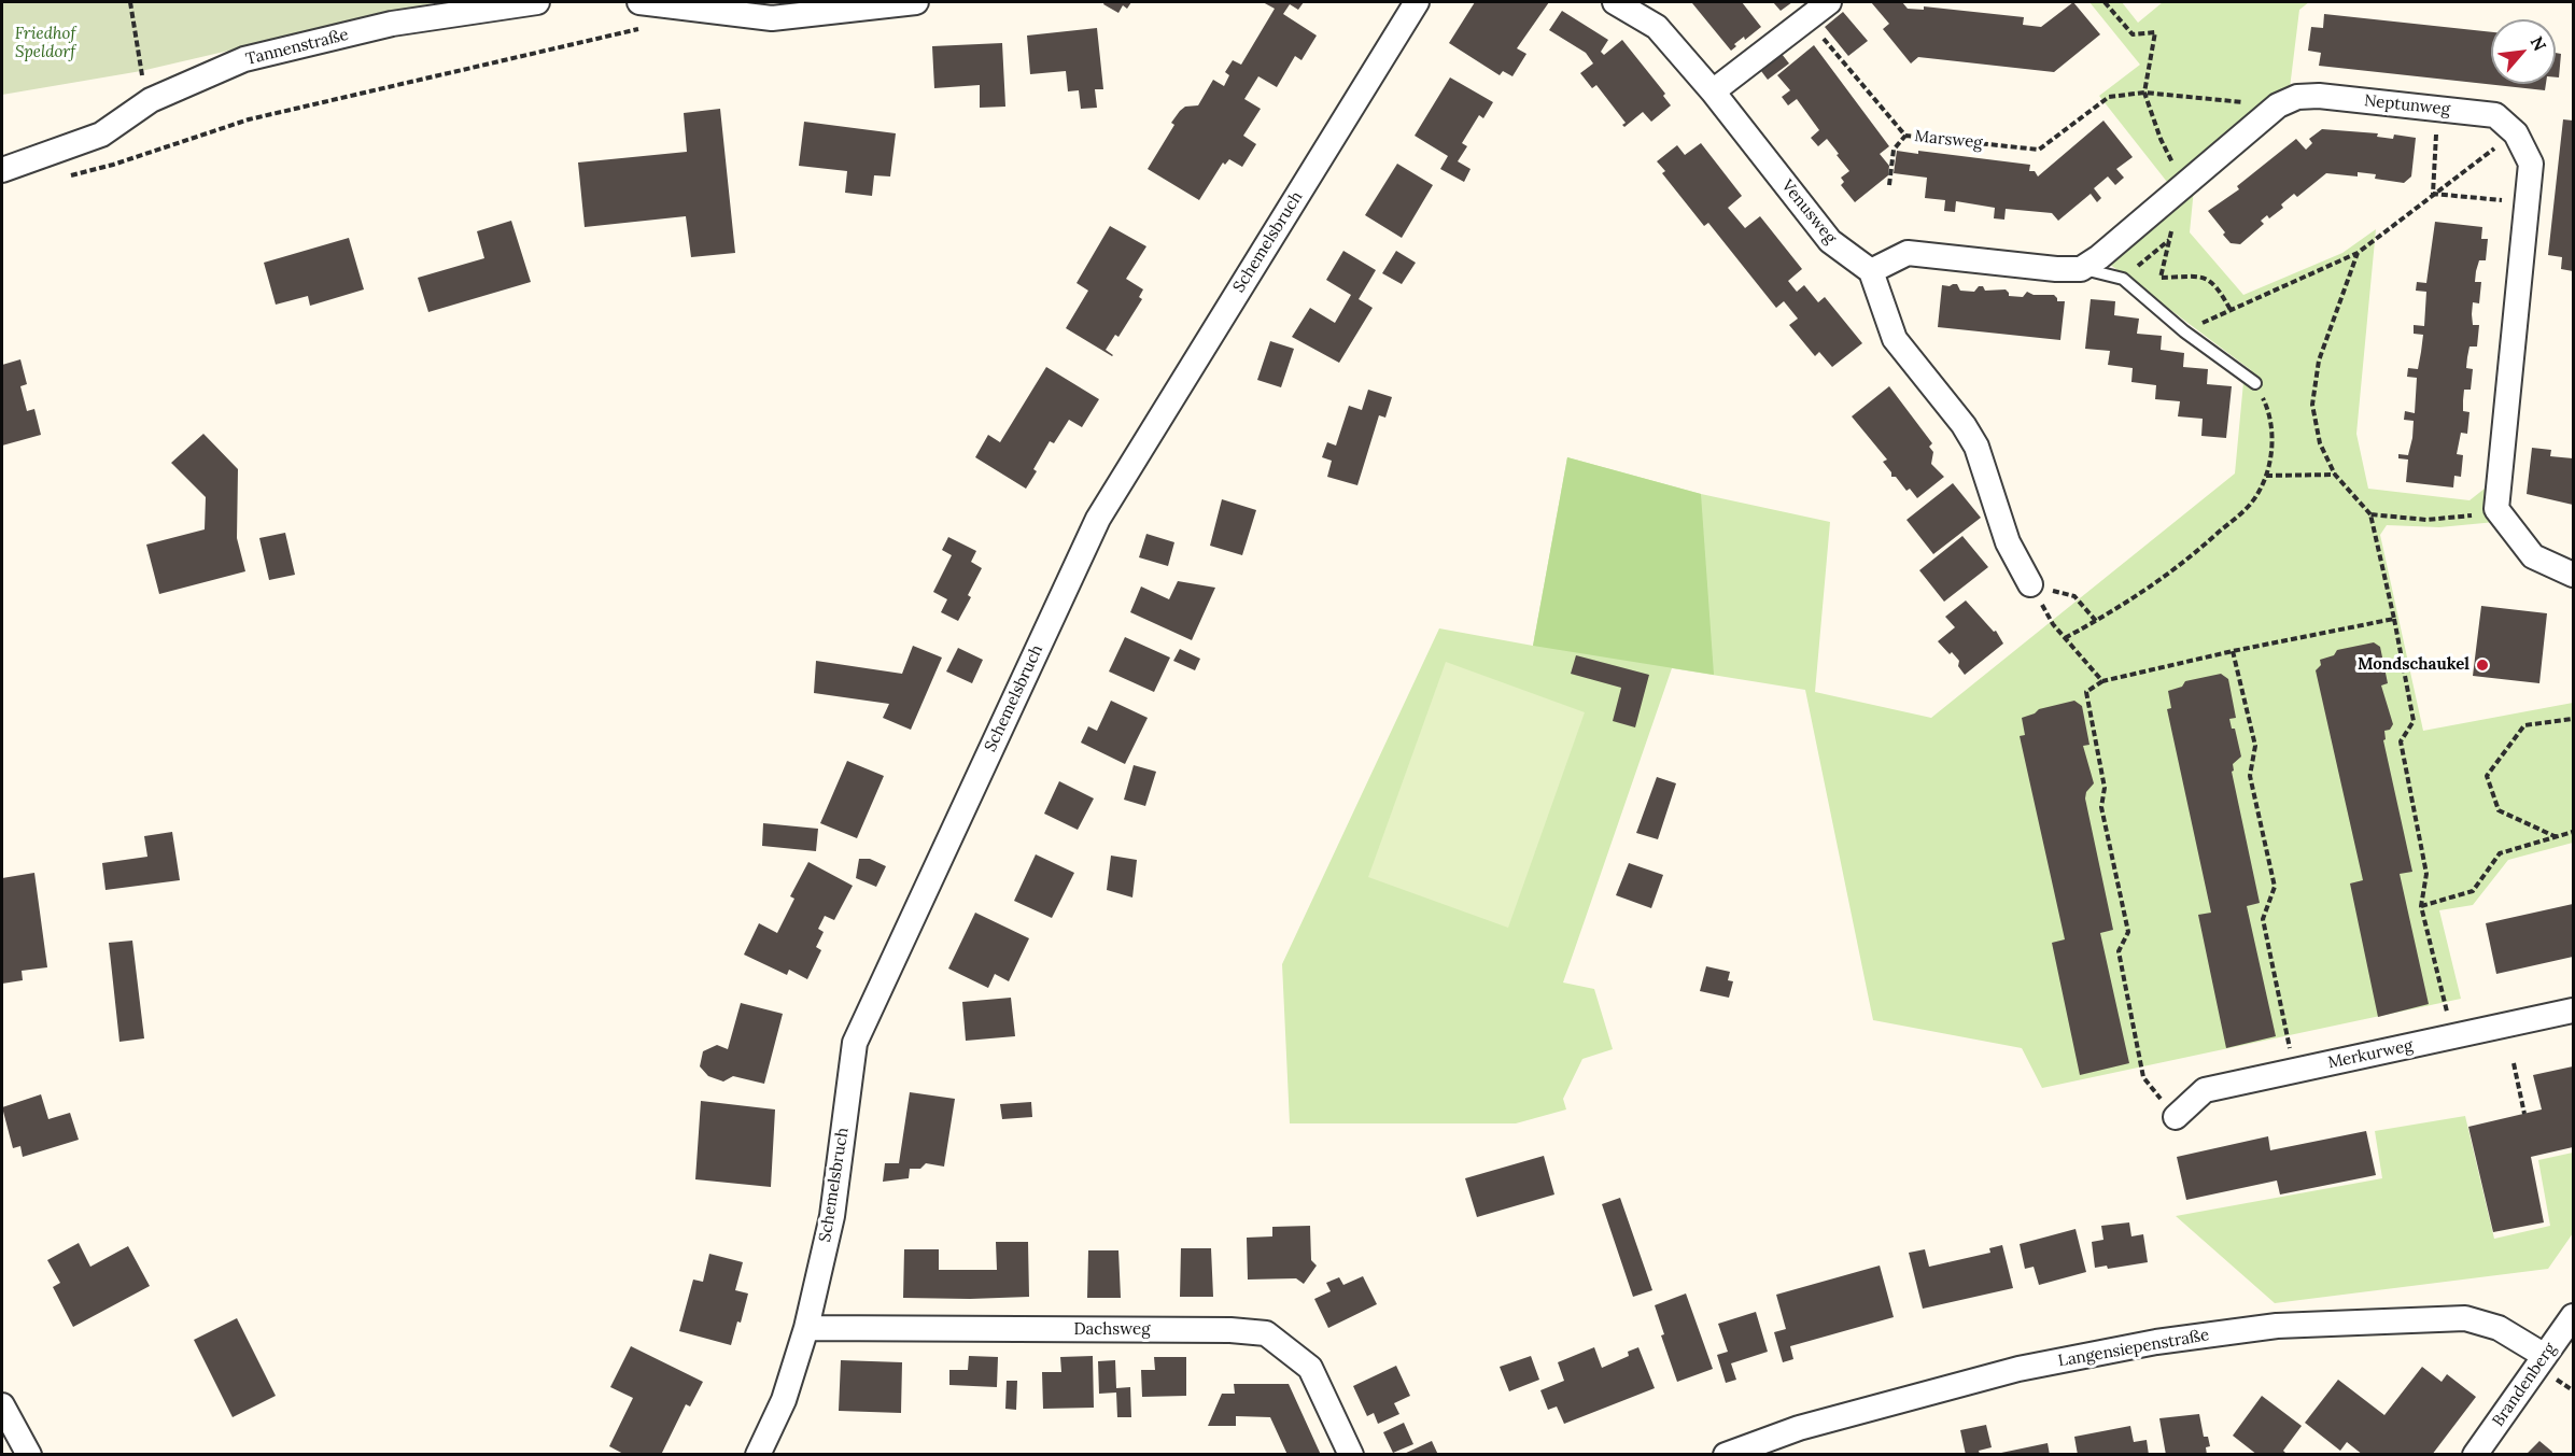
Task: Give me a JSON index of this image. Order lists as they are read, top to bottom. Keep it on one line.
{"streets":{"street":["Tannenstraße","Neptunweg","Venusweg","Schemelsbruch","Merkurweg","Dachsweg","Langensiepenstraße","Brandenberg"],"path":["Marsweg"]},"crossings":[["Neptunweg","Marsweg"],["Schemelsbruch","Dachsweg"],["Langensiepenstraße","Brandenberg"]],"parks":["Friedhof Speldorf"],"places":["Mondschaukel"],"north":"top right"}
